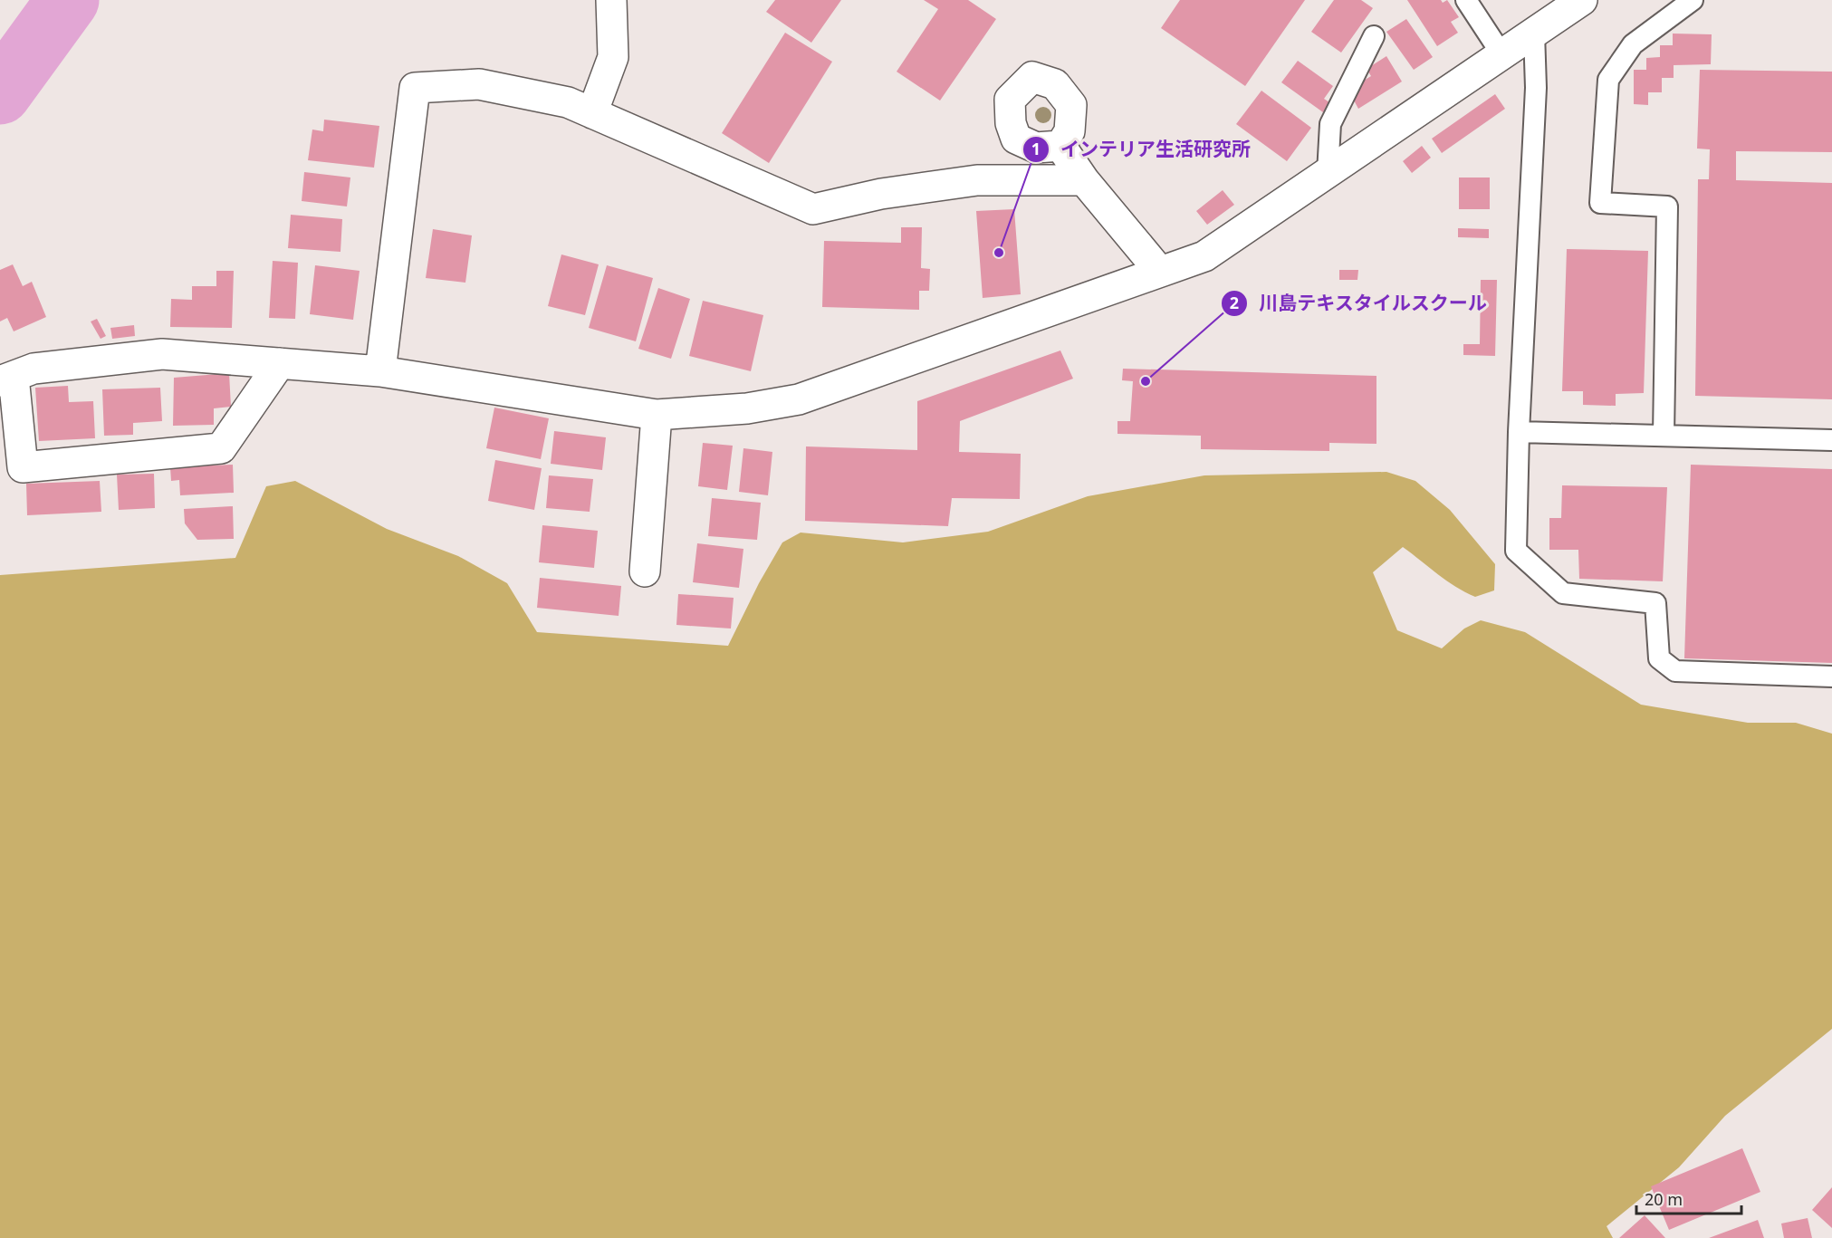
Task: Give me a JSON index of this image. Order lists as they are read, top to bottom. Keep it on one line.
{"places":["インテリア生活研究所","川島テキスタイルスクール"],"scale_bar":"20 m"}
